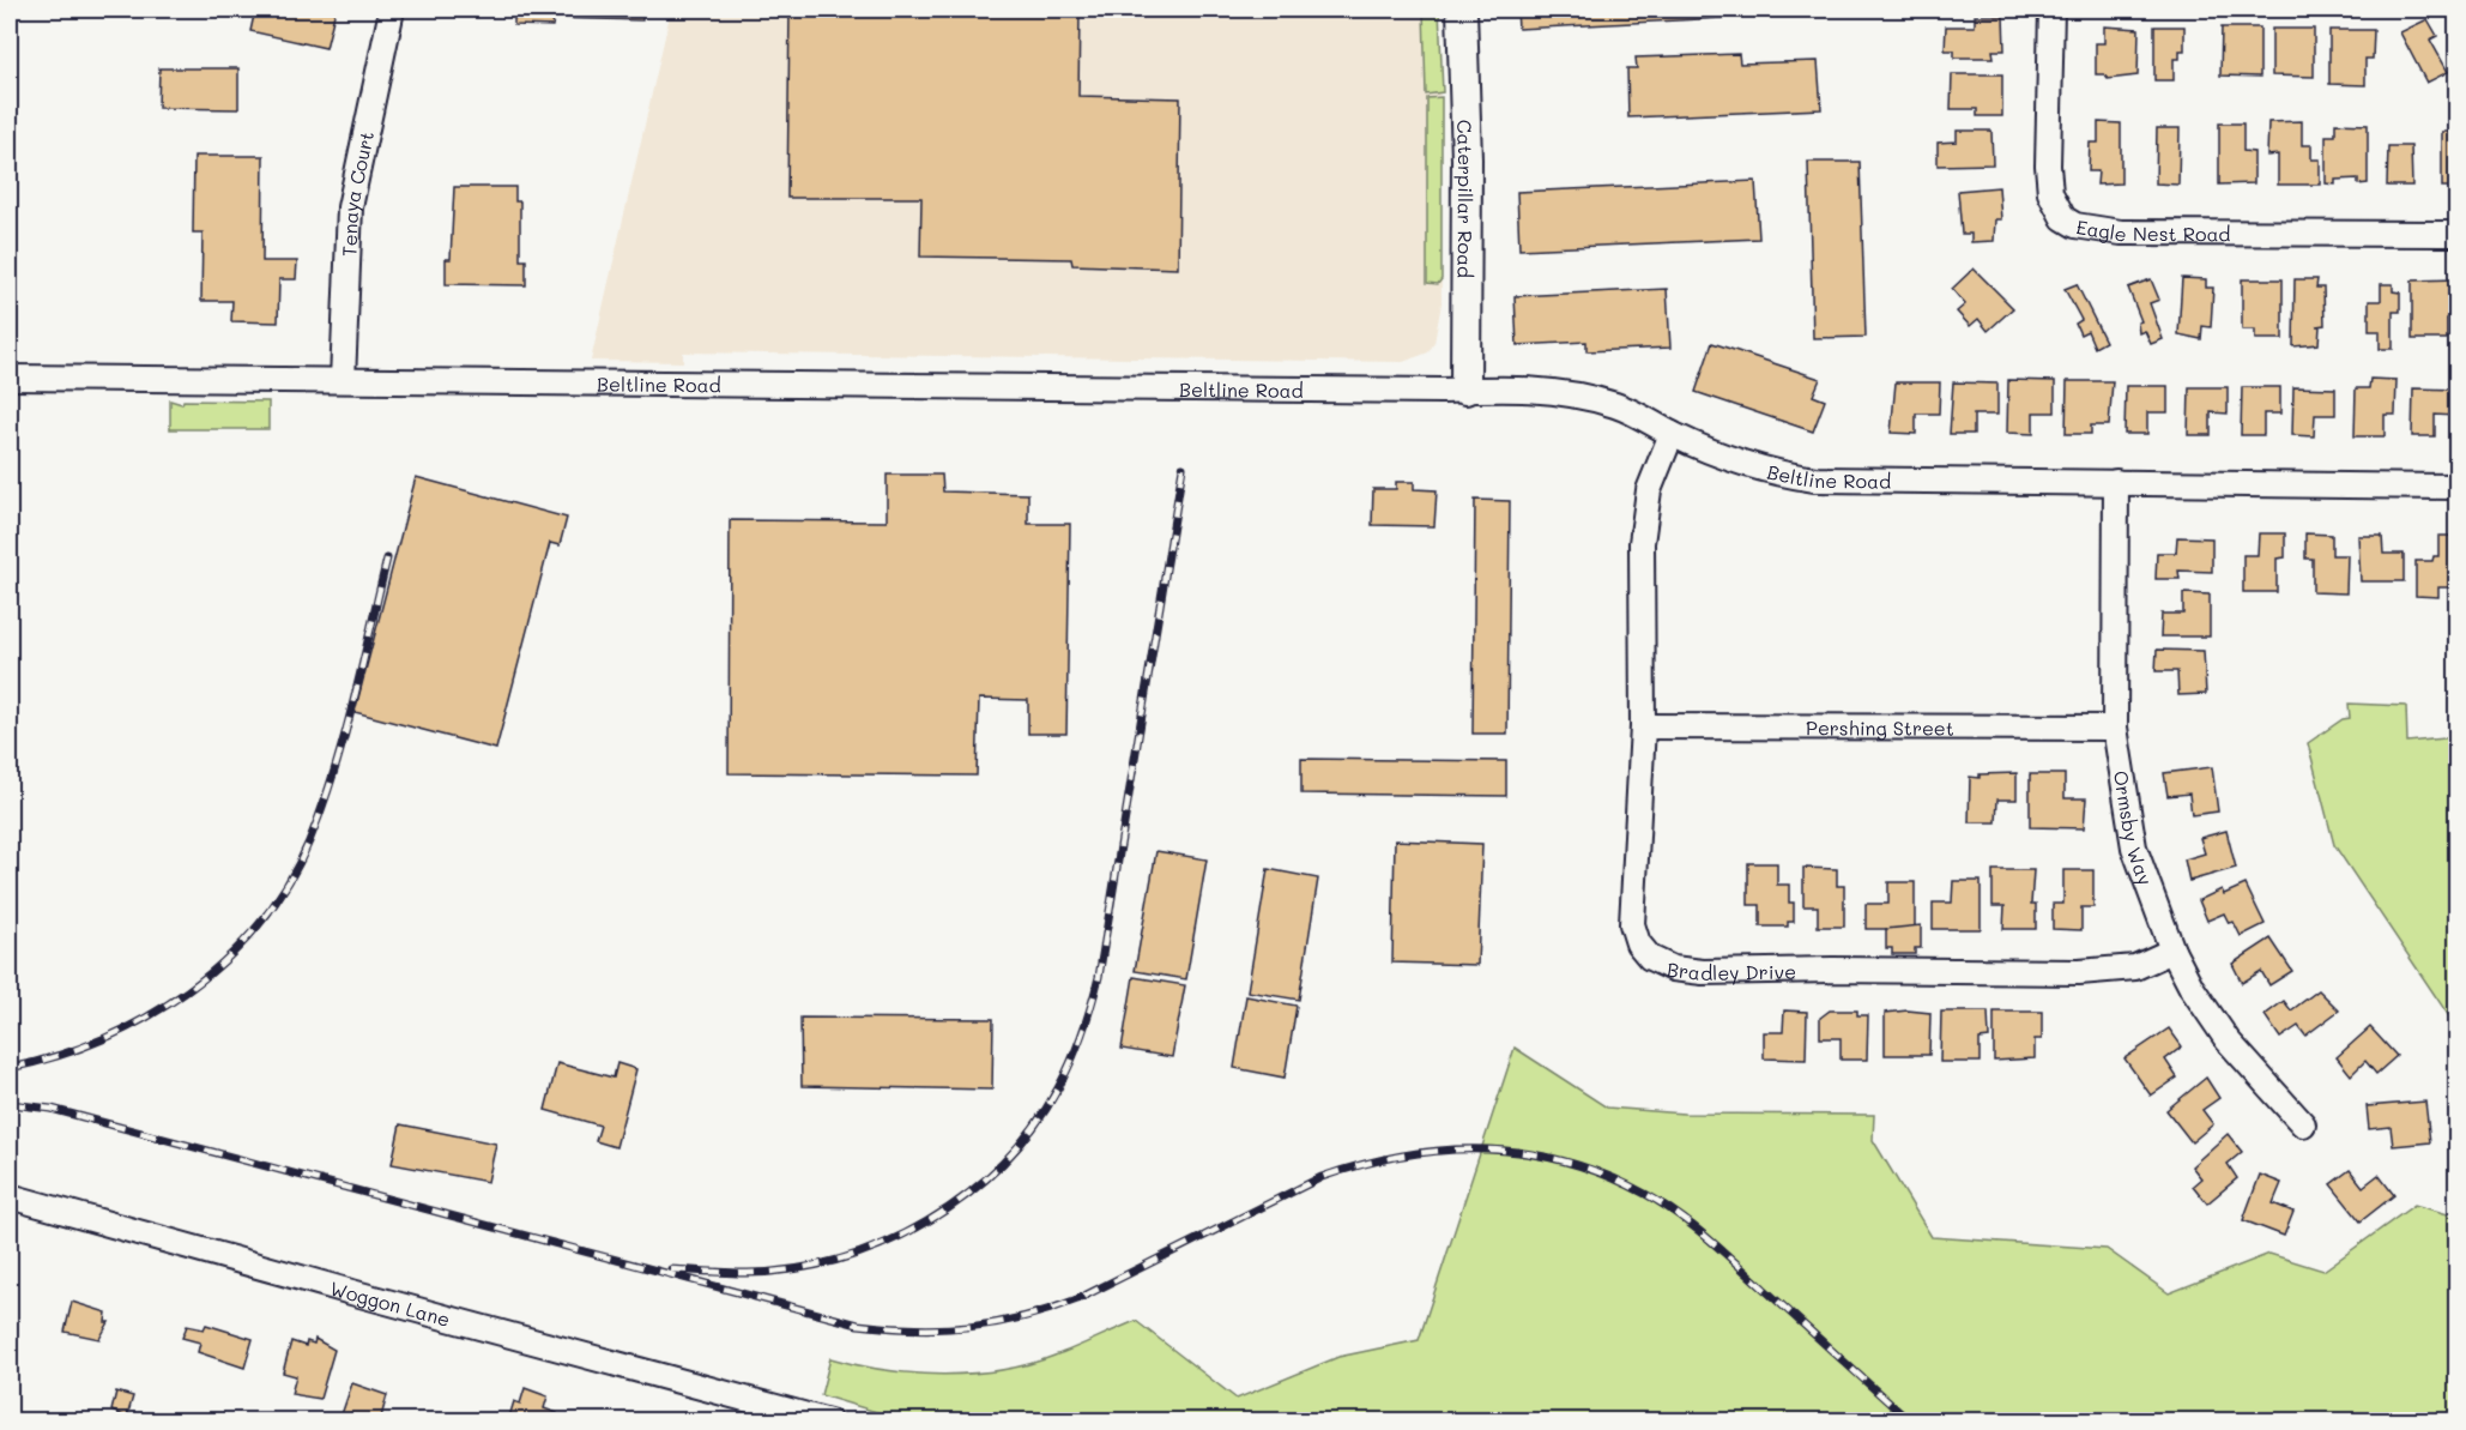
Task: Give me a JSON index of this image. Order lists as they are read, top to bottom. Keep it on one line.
{"streets":{"street":["Tenaya Court","Caterpillar Road","Eagle Nest Road","Beltline Road","Pershing Street","Ormsby Way","Bradley Drive","Woggon Lane"]},"crossings":[["Tenaya Court","Beltline Road"],["Caterpillar Road","Beltline Road"],["Beltline Road","Ormsby Way"],["Beltline Road","Bradley Drive"],["Pershing Street","Ormsby Way"],["Pershing Street","Bradley Drive"],["Ormsby Way","Bradley Drive"]]}
